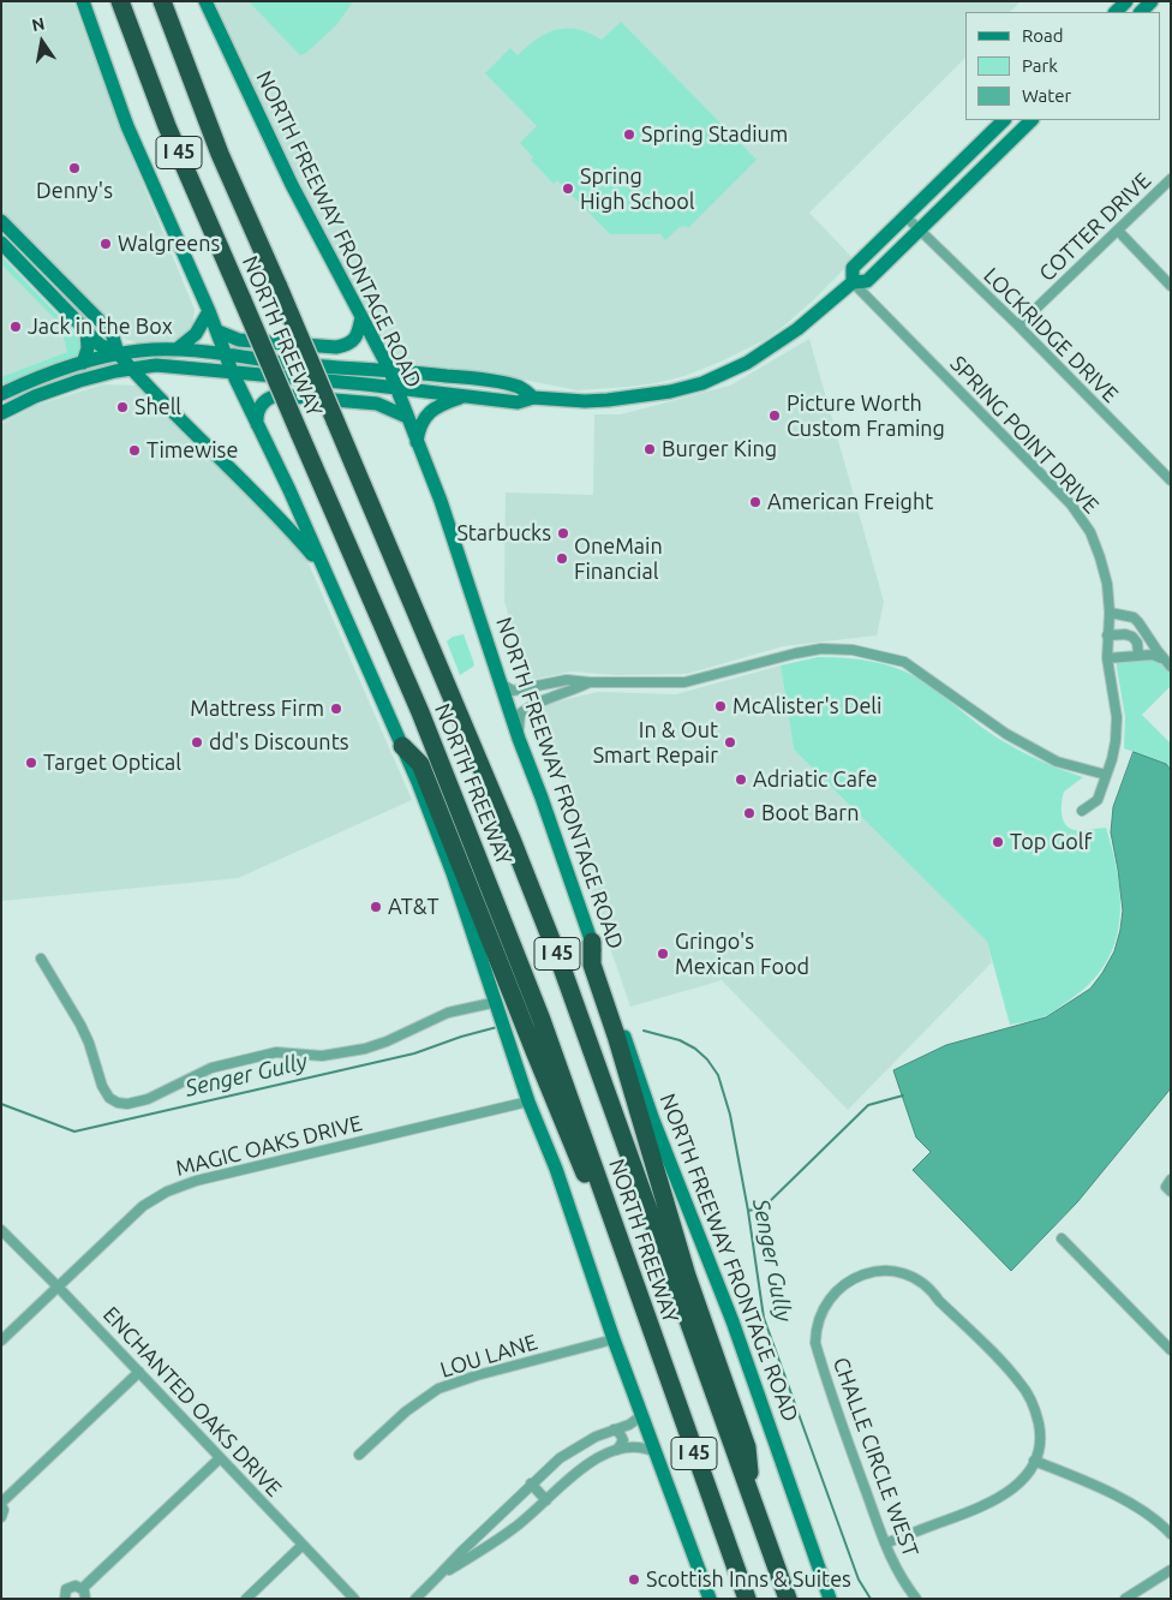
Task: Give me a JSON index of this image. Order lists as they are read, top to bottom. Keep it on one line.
{"streets":{"highway":["I 45","NORTH FREEWAY"],"main road":["NORTH FREEWAY FRONTAGE ROAD"],"street":["COTTER DRIVE","LOCKRIDGE DRIVE","SPRING POINT DRIVE","MAGIC OAKS DRIVE","LOU LANE","ENCHANTED OAKS DRIVE","CHALLE CIRCLE WEST"]},"crossings":[["COTTER DRIVE","LOCKRIDGE DRIVE"],["MAGIC OAKS DRIVE","ENCHANTED OAKS DRIVE"]],"water":["Senger Gully"],"places":["Spring Stadium","Denny's","Spring High School","Walgreens","Jack in the Box","Shell","Picture Worth Custom Framing","Burger King","Timewise","American Freight","Starbucks","OneMain Financial","McAlister's Deli","Mattress Firm","dd's Discounts","In & Out Smart Repair","Target Optical","Adriatic Cafe","Boot Barn","Top Golf","AT&T","Gringo's Mexican Food","Scottish Inns & Suites"],"legend":["Road","Park","Water"],"north":"top"}
